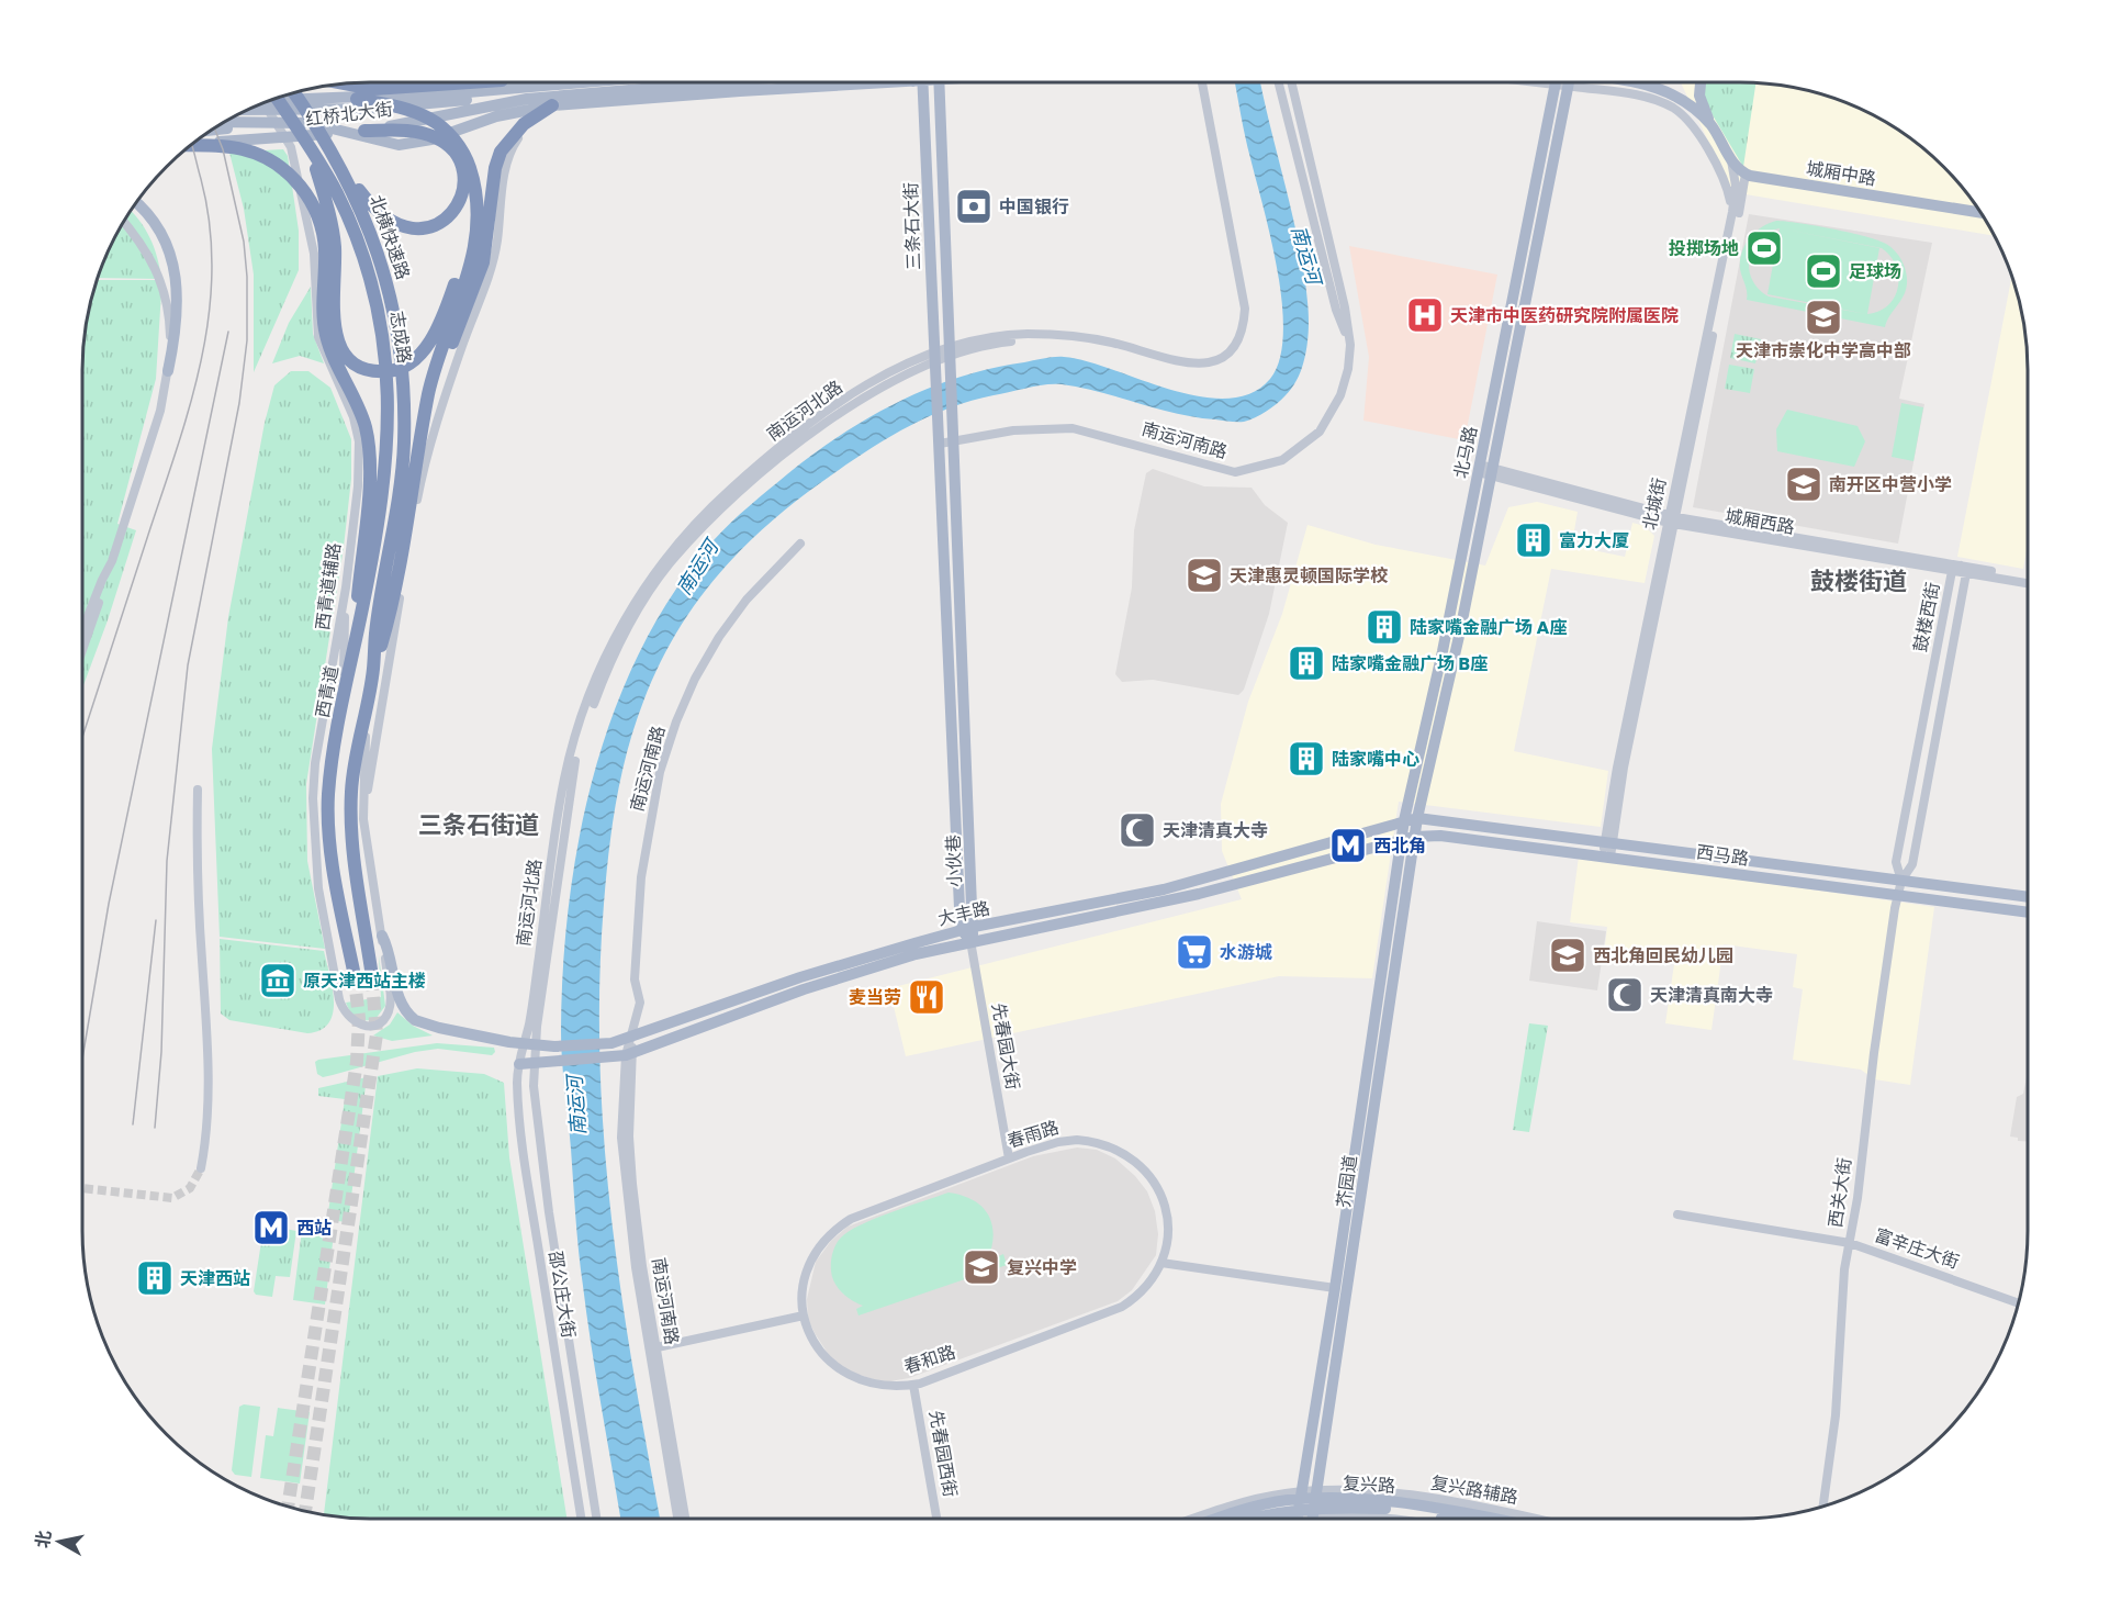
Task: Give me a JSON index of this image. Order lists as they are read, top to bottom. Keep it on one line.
{"streets":{"highway":["北横快速路","志成路","西青道"],"main road":["红桥北大街","城厢中路","三条石大街","北马路","西马路","小伙巷","大丰路","芥园道","复兴路"],"street":["南运河北路","南运河南路","北城街","城厢西路","西青道辅路","鼓楼西街","先春园大街","春雨路","西关大街","富辛庄大街","邵公庄大街","春和路","先春园西街","复兴路辅路"]},"crossings":[["城厢中路","北城街"],["三条石大街","南运河北路"],["三条石大街","小伙巷"],["志成路","西青道"],["南运河北路","大丰路"],["南运河北路","邵公庄大街"],["南运河南路","小伙巷"],["南运河南路","大丰路"],["北马路","城厢西路"],["北马路","西马路"],["北马路","大丰路"],["北马路","芥园道"],["北城街","城厢西路"],["北城街","西马路"],["城厢西路","鼓楼西街"],["鼓楼西街","西马路"],["鼓楼西街","西关大街"],["西马路","大丰路"],["西马路","芥园道"],["西马路","西关大街"],["小伙巷","大丰路"],["小伙巷","先春园大街"],["大丰路","先春园大街"],["大丰路","芥园道"],["大丰路","邵公庄大街"],["先春园大街","春雨路"],["春雨路","春和路"],["芥园道","复兴路"],["芥园道","复兴路辅路"],["西关大街","富辛庄大街"],["春和路","先春园西街"],["复兴路","复兴路辅路"]],"districts":["鼓楼街道","三条石街道"],"water":["南运河"],"places":{"bank":["中国银行"],"sports":["投掷场地","足球场"],"hospital":["天津市中医药研究院附属医院"],"school or university":["天津市崇化中学高中部","南开区中营小学","天津惠灵顿国际学校","西北角回民幼儿园","复兴中学"],"building":["富力大厦","陆家嘴金融广场 A座","陆家嘴金融广场 B座","陆家嘴中心","天津西站"],"mosque":["天津清真大寺","天津清真南大寺"],"metro station":["西北角","西站"],"supermarket":["水游城"],"museum":["原天津西站主楼"],"restaurant":["麦当劳"]},"north":"left"}
